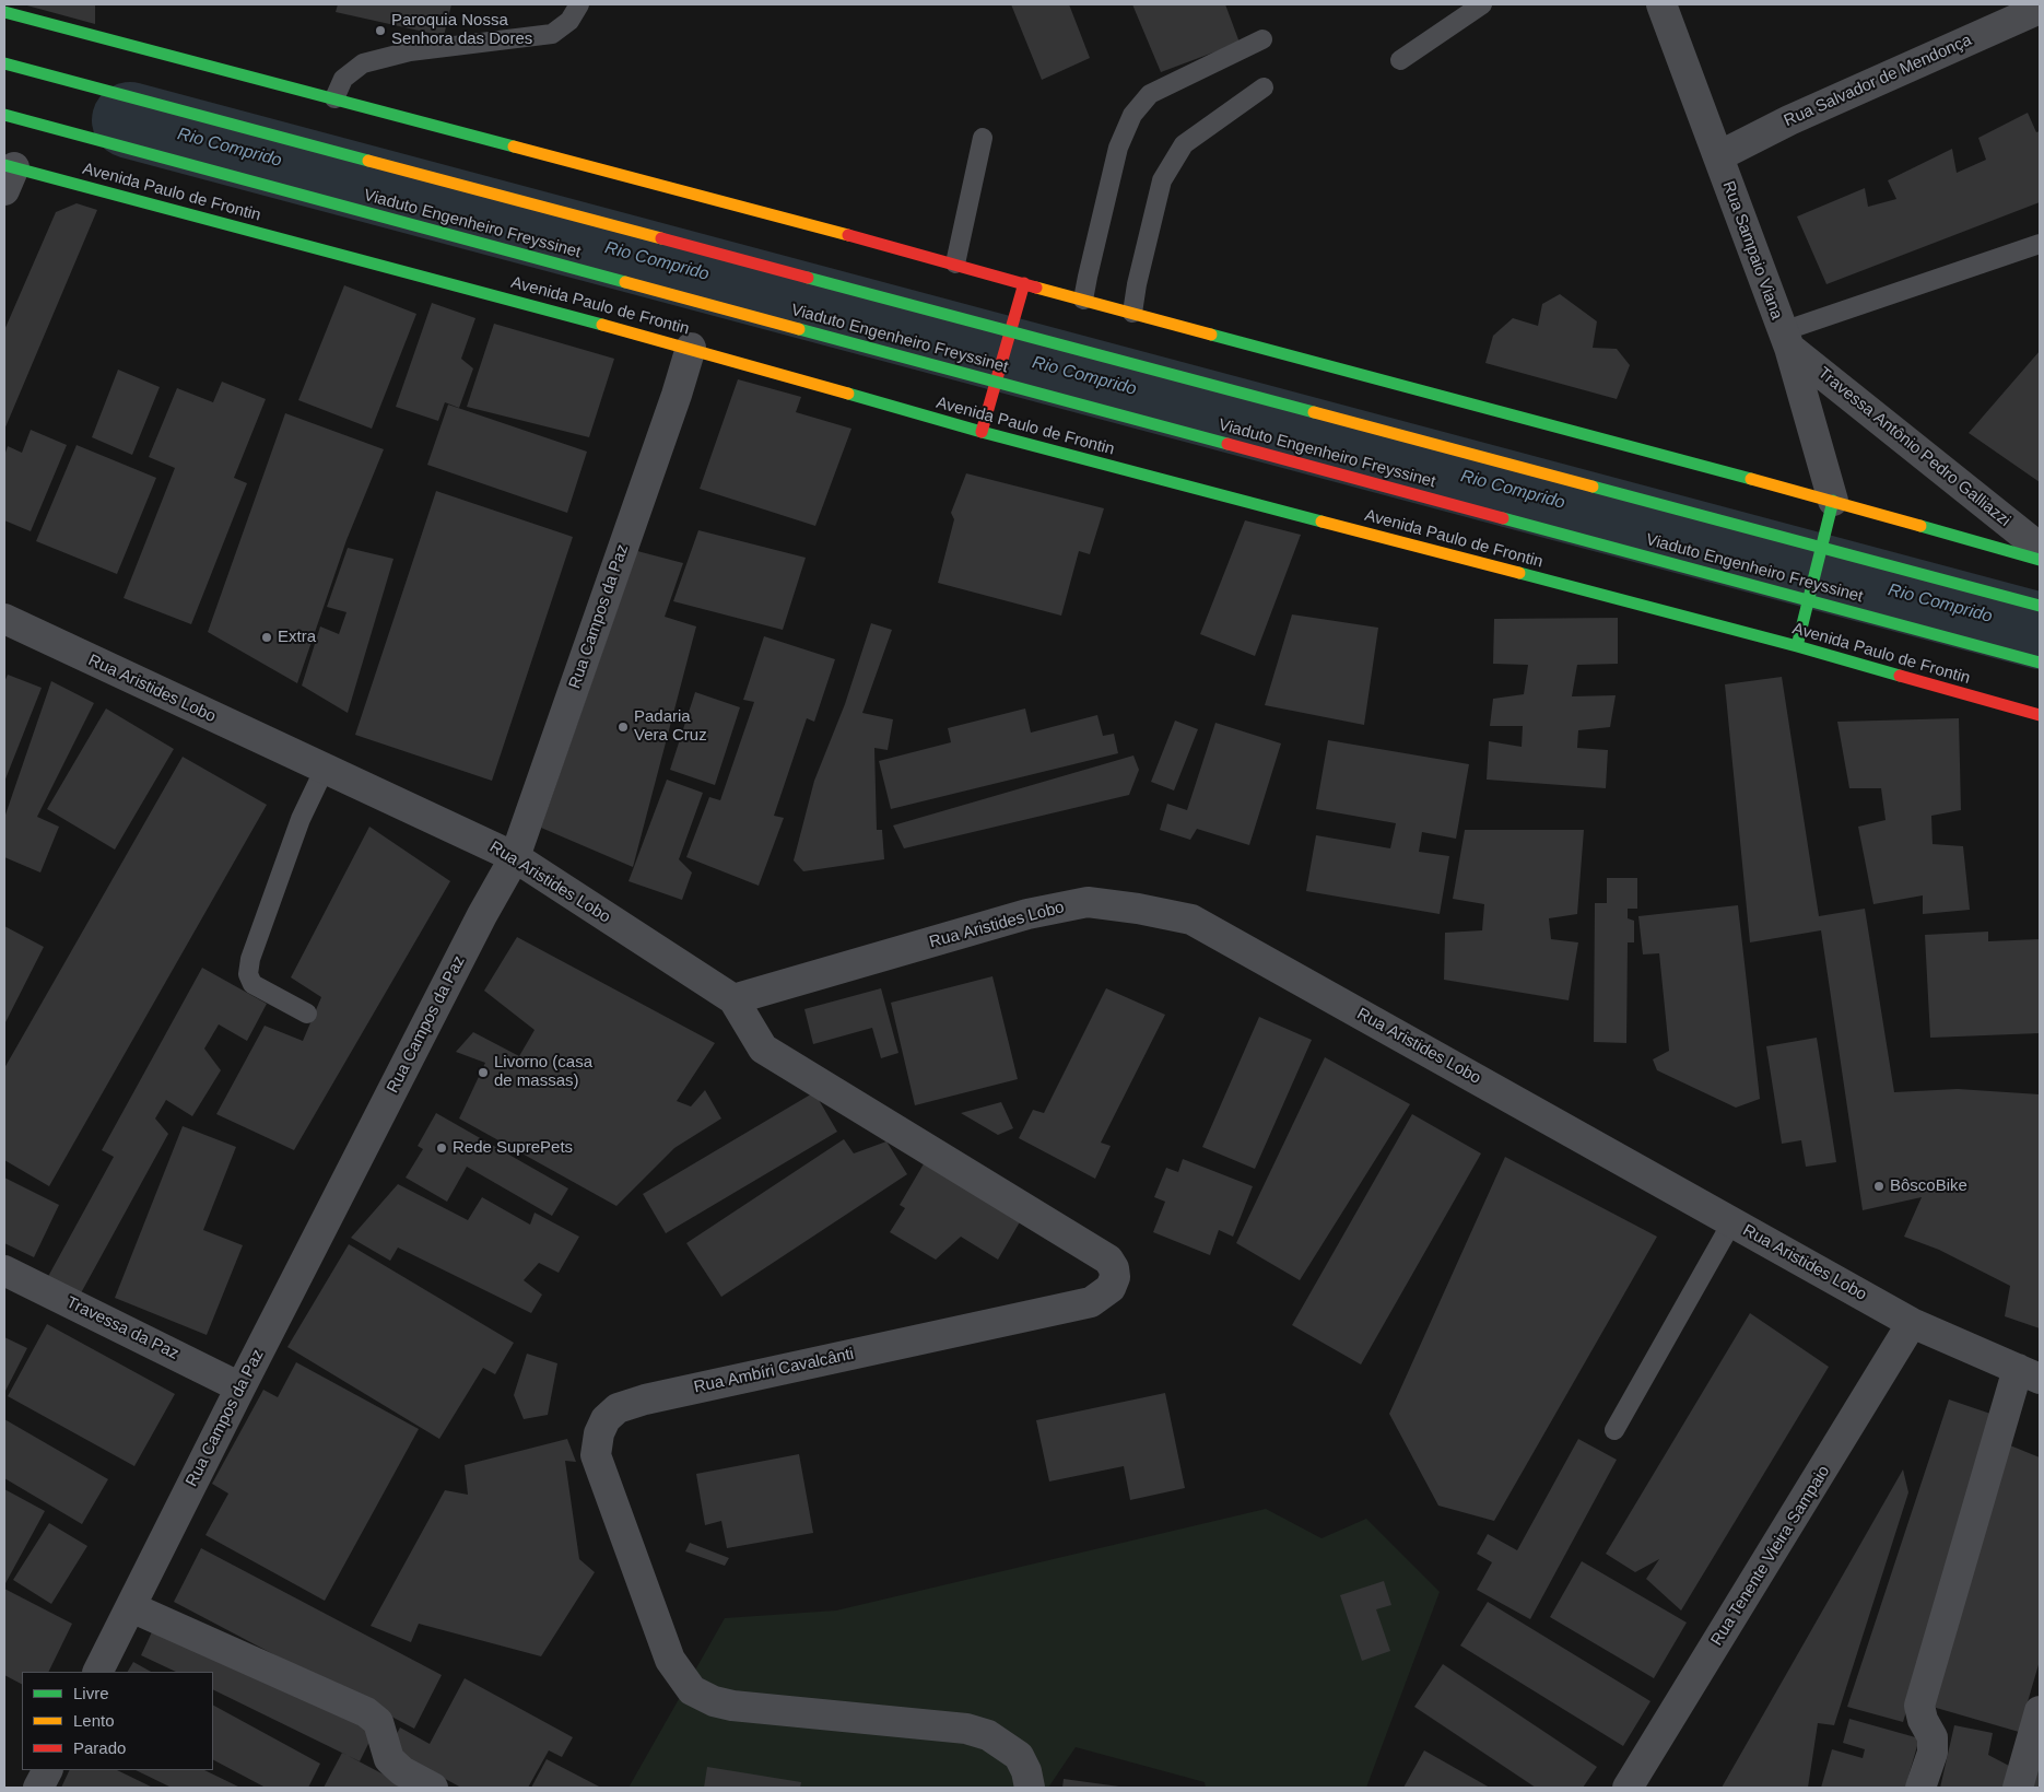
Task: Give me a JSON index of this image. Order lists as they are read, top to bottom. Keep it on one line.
{"streets":{"main road":["Avenida Paulo de Frontin","Viaduto Engenheiro Freyssinet"],"street":["Rua Salvador de Mendonça","Rua Sampaio Viana","Travessa Antônio Pedro Galliazzi","Rua Campos da Paz","Rua Aristides Lobo","Travessa da Paz","Rua Ambíri Cavalcânti","Rua Tenente Vieira Sampaio"]},"crossings":[["Rua Salvador de Mendonça","Rua Sampaio Viana"],["Avenida Paulo de Frontin","Rua Campos da Paz"],["Rua Sampaio Viana","Travessa Antônio Pedro Galliazzi"],["Rua Campos da Paz","Rua Aristides Lobo"],["Rua Campos da Paz","Travessa da Paz"],["Rua Aristides Lobo","Rua Ambíri Cavalcânti"],["Rua Aristides Lobo","Rua Tenente Vieira Sampaio"]],"water":["Rio Comprido"],"places":["Paroquia Nossa Senhora das Dores","Extra","Padaria Vera Cruz","Livorno (casa de massas)","Rede SuprePets","BôscoBike"],"legend":["Livre","Lento","Parado"]}
